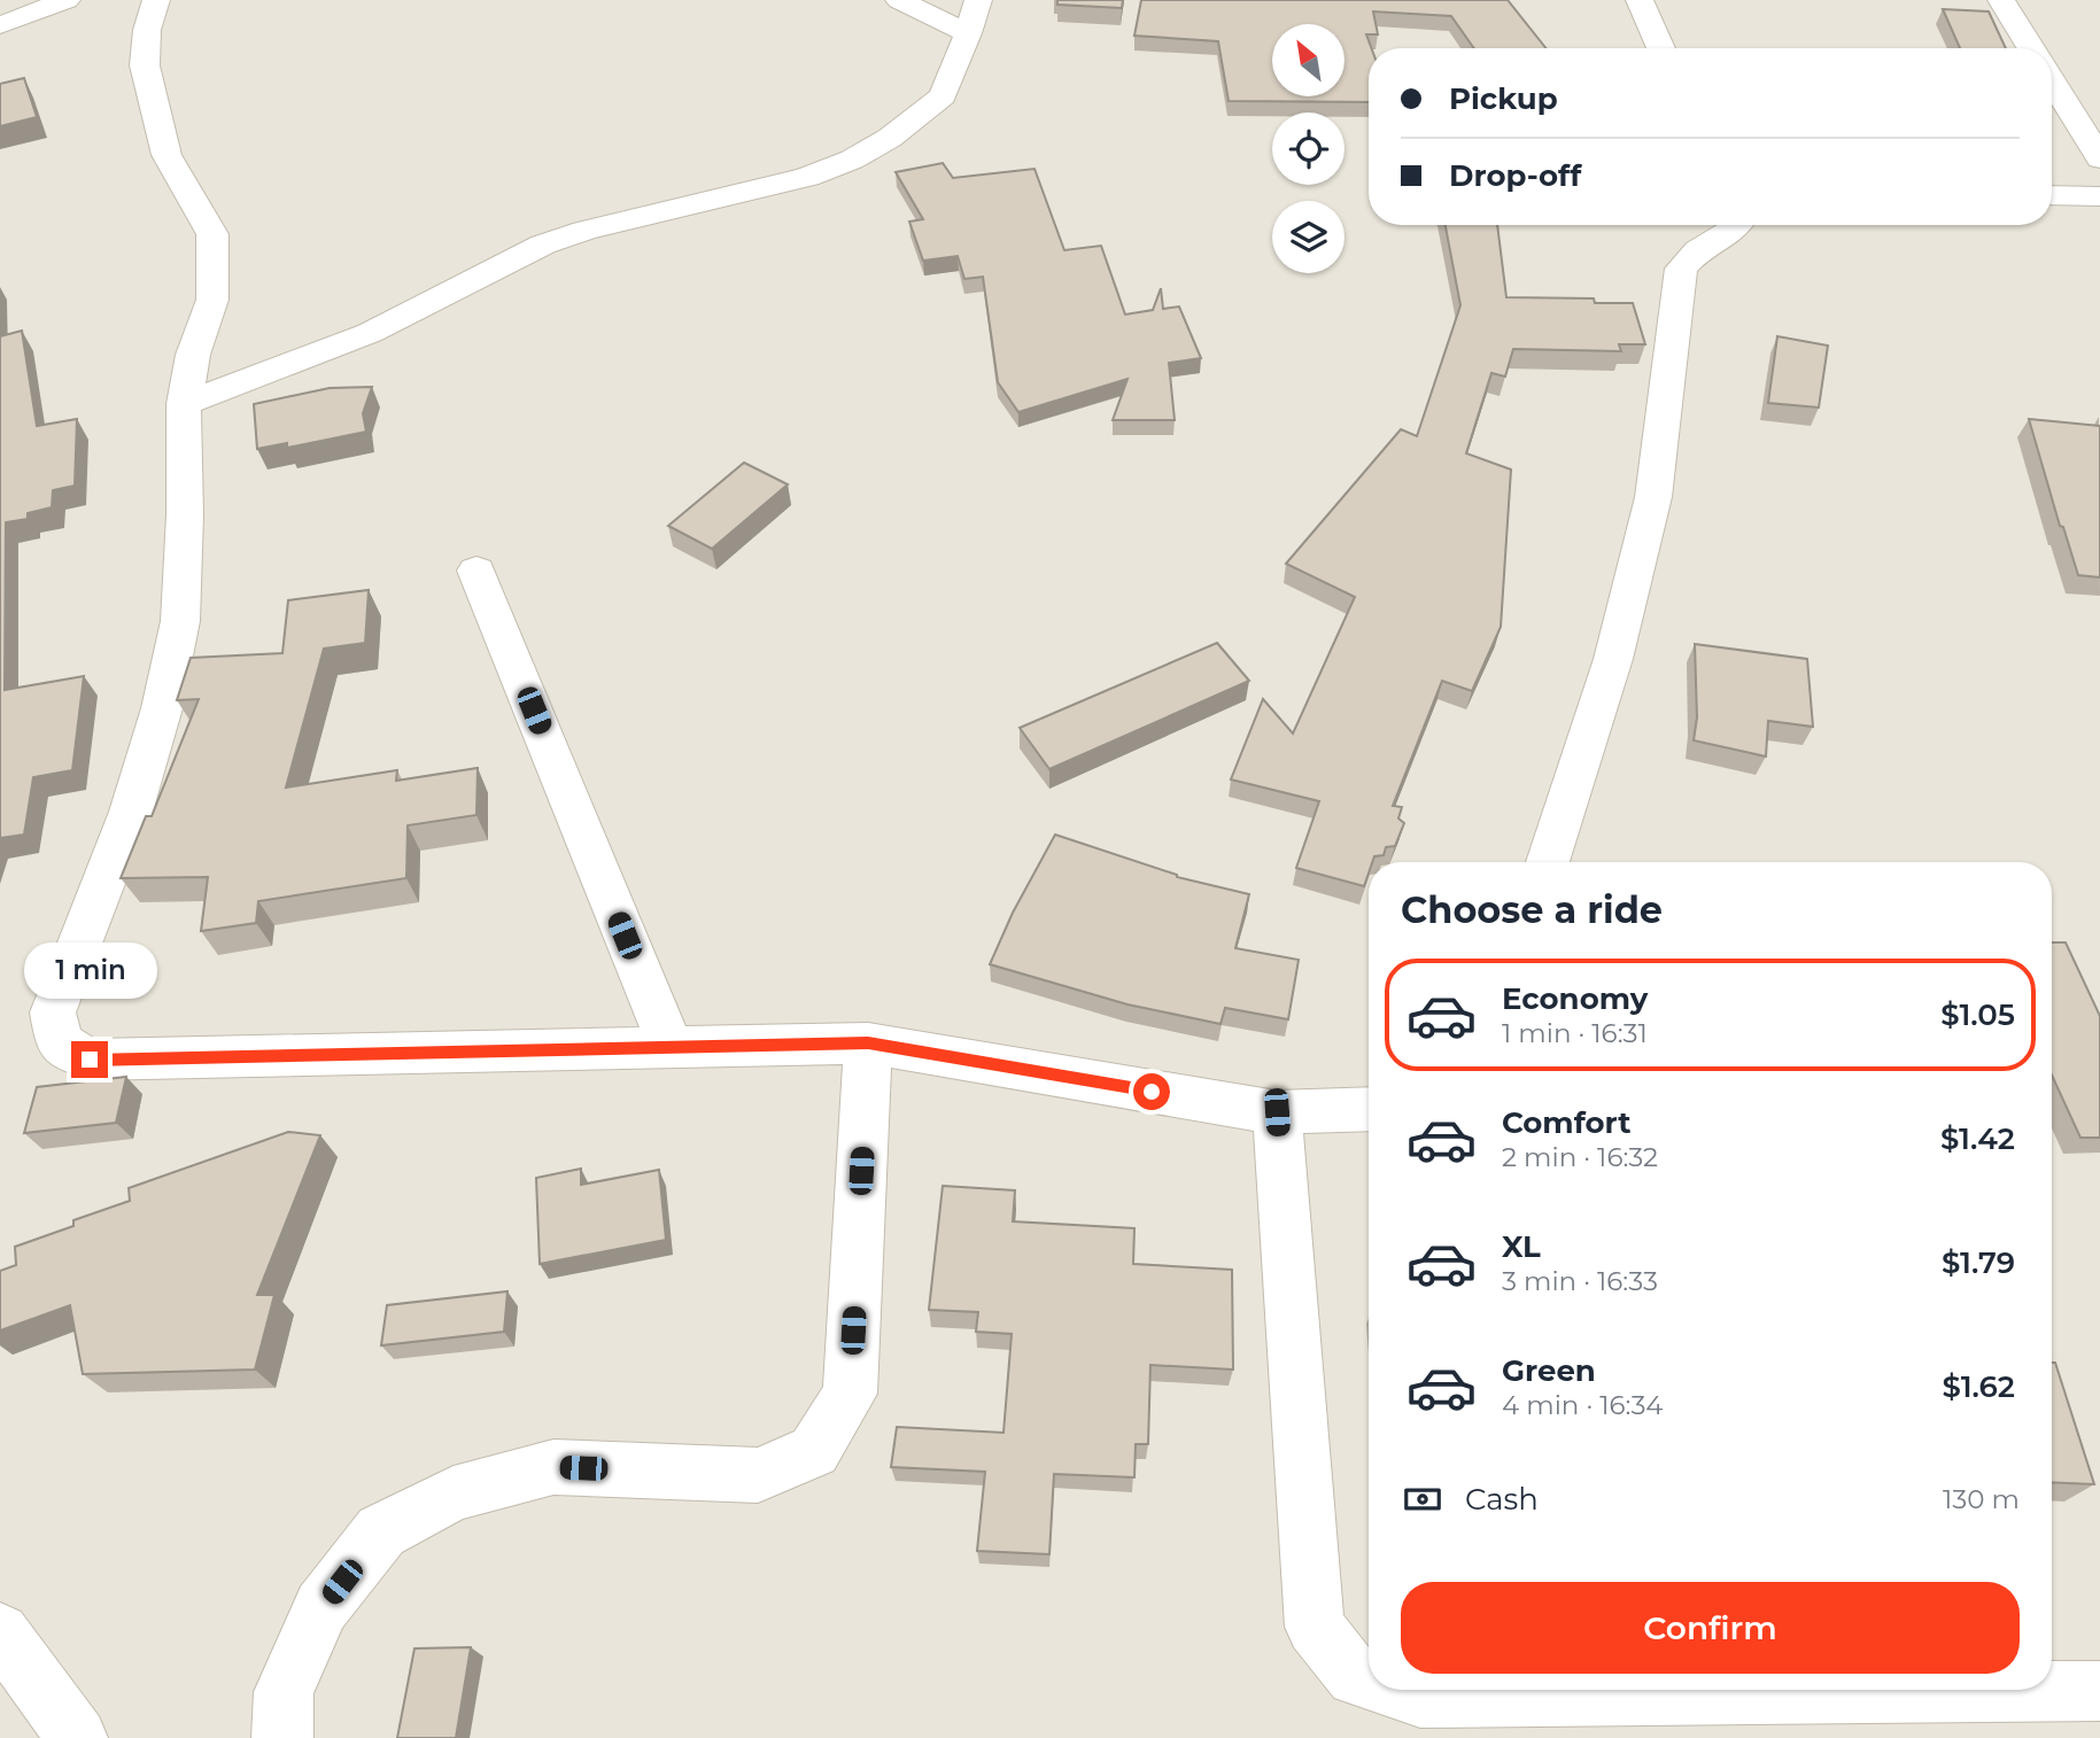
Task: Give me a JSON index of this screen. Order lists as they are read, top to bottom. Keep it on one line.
{"north":"top left","page":{"banner":["Pickup","Drop-off"],"heading":"Choose a ride","bubble":"1 min","list":[{"name":"Economy","note":"1 min · 16:31","value":"$1.05"},{"name":"Comfort","note":"2 min · 16:32","value":"$1.42"},{"name":"XL","note":"3 min · 16:33","value":"$1.79"},{"name":"Green","note":"4 min · 16:34","value":"$1.62"}],"pay":["Cash","130 m"],"buttons":"Confirm"}}
